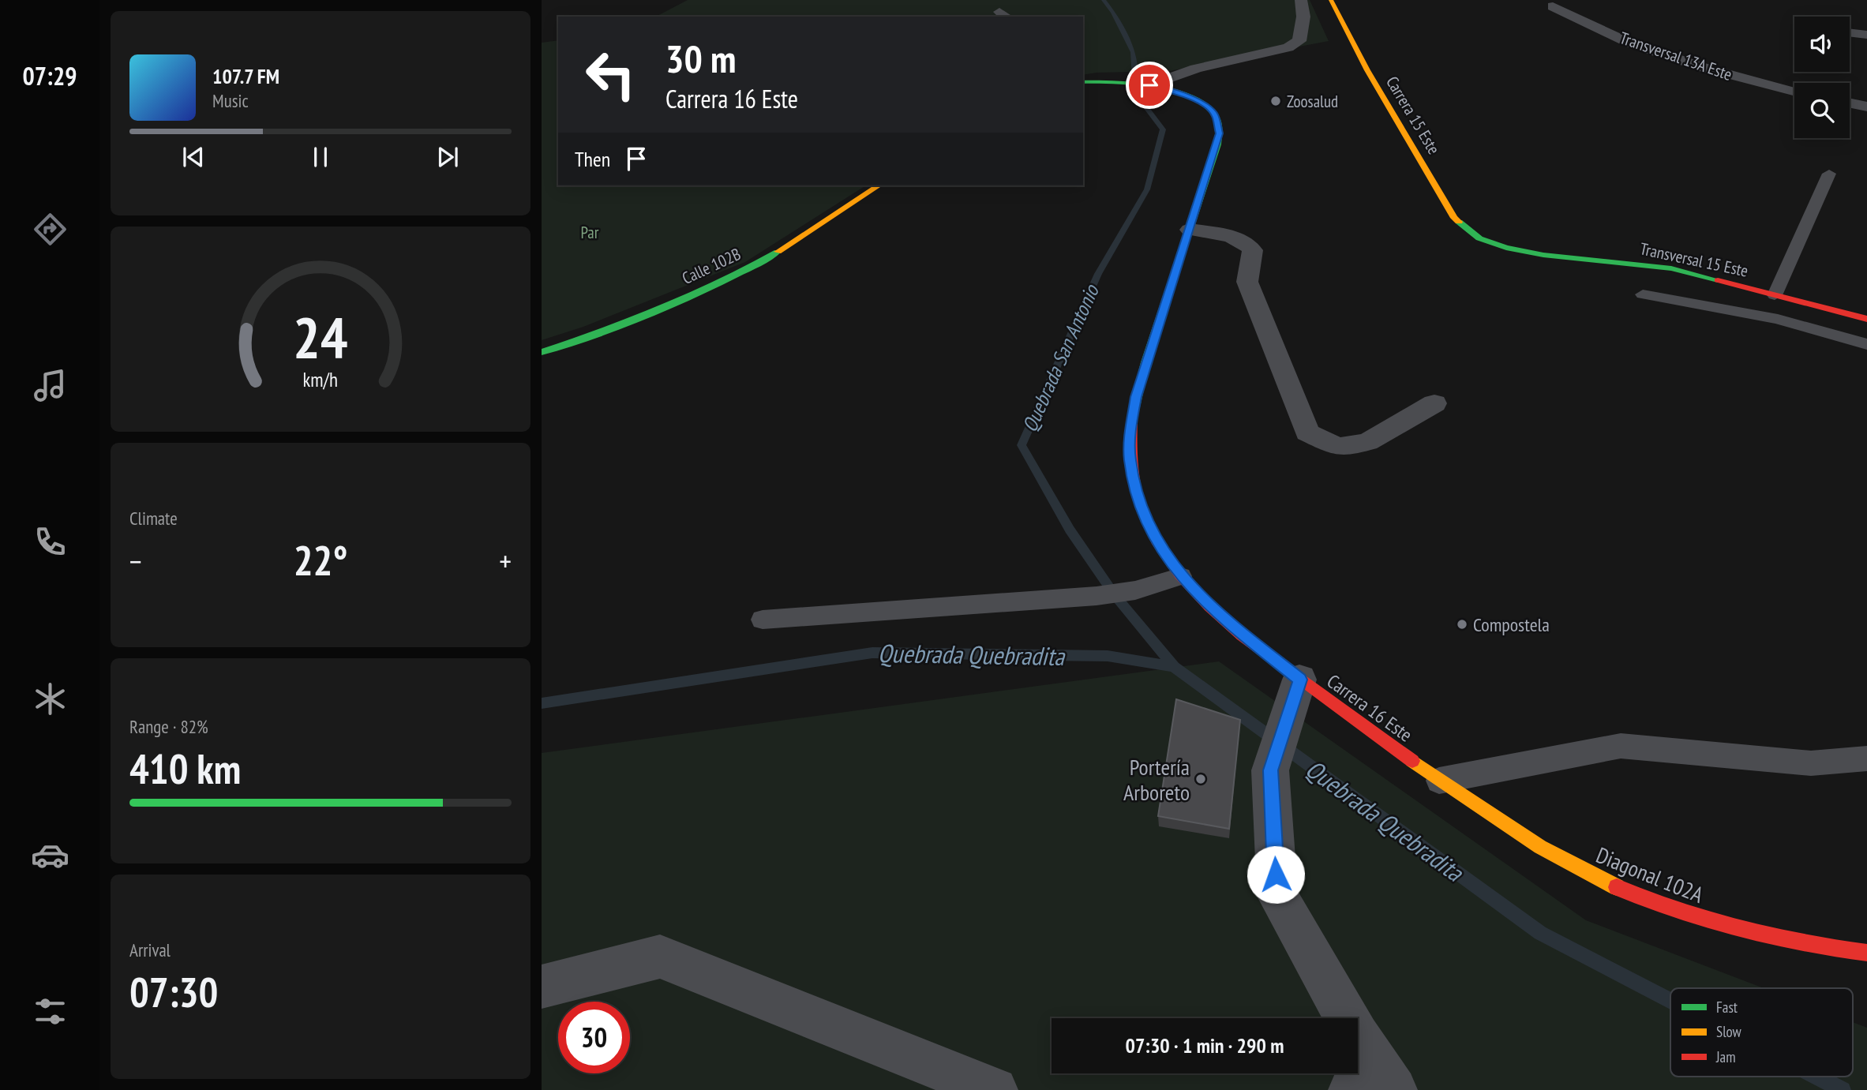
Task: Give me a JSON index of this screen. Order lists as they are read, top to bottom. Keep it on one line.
{"streets":{"main road":["Carrera 15 Este","Transversal 15 Este","Calle 102B","Carrera 16 Este","Diagonal 102A"],"street":["Transversal 13A Este"]},"crossings":[["Carrera 15 Este","Transversal 15 Este"],["Carrera 16 Este","Diagonal 102A"]],"water":["Quebrada San Antonio","Quebrada Quebradita"],"parks":["Par"],"places":["Zoosalud","Compostela","Portería Arboreto"],"legend":["Fast","Slow","Jam"],"page":{"tabs":"07:29","turn":["30 m","Carrera 16 Este"],"song":["107.7 FM","Music"],"then":"Then","tile":["Climate",["Range · 82%","410 km"],["Arrival","07:30"]],"heat":["−","22°","+"],"limit":"30","trip":"07:30 · 1 min · 290 m","gauge":["24","km/h"]}}
